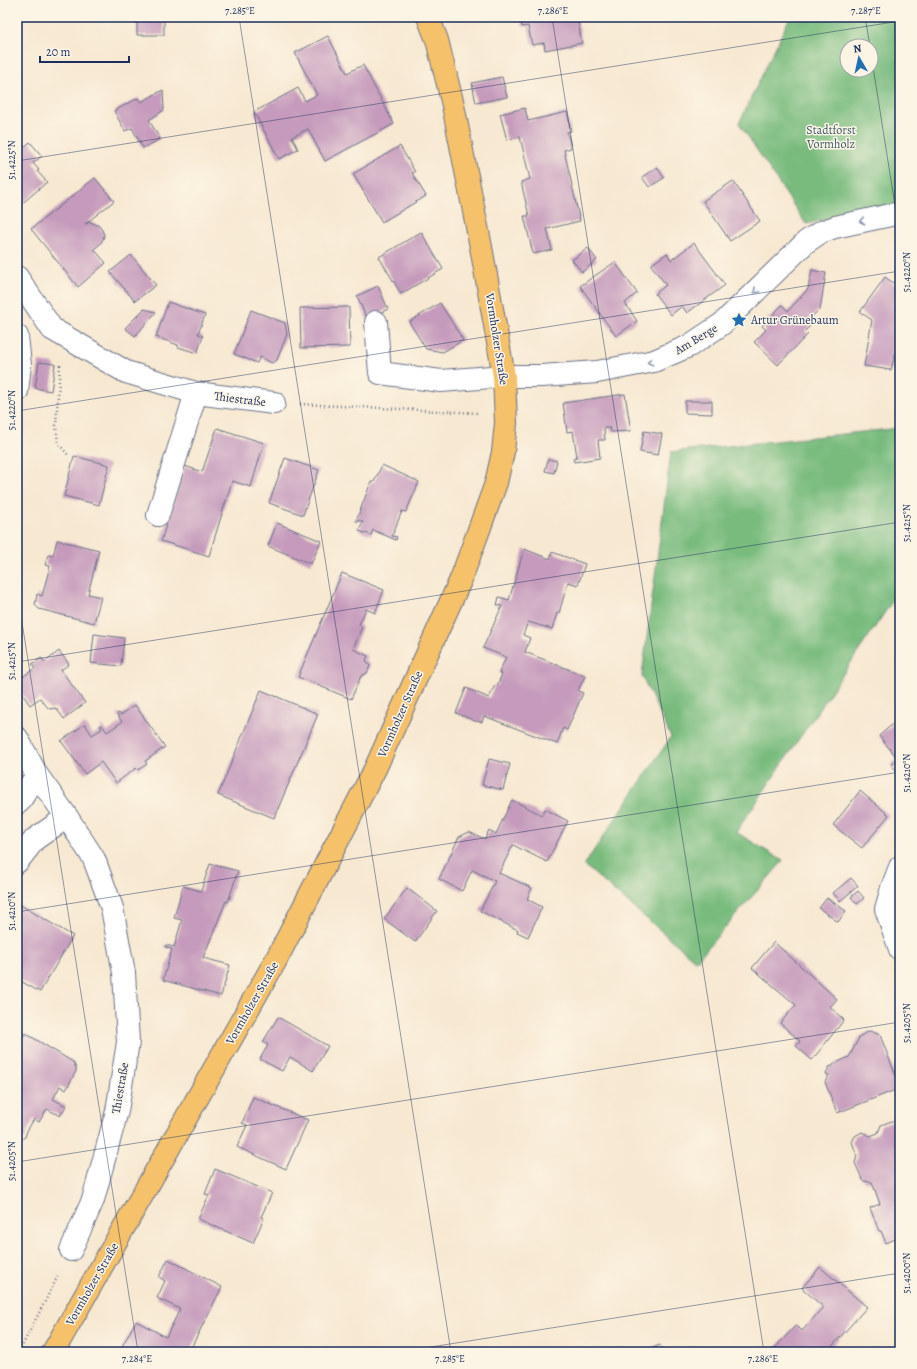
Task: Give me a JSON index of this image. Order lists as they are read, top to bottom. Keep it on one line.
{"streets":{"main road":["Vormholzer Straße"],"street":["Am Berge","Thiestraße"]},"crossings":[["Vormholzer Straße","Am Berge"],["Vormholzer Straße","Thiestraße"]],"one_way":["Am Berge"],"parks":["Stadtforst Vormholz"],"places":{"place":["Artur Grünebaum"]},"scale_bar":"20 m","north":"top","coordinates":["7.285°E","7.286°E","7.287°E","51.4225°N","51.4220°N","51.4215°N","51.4210°N","51.4205°N","51.4200°N","7.284°E"]}
